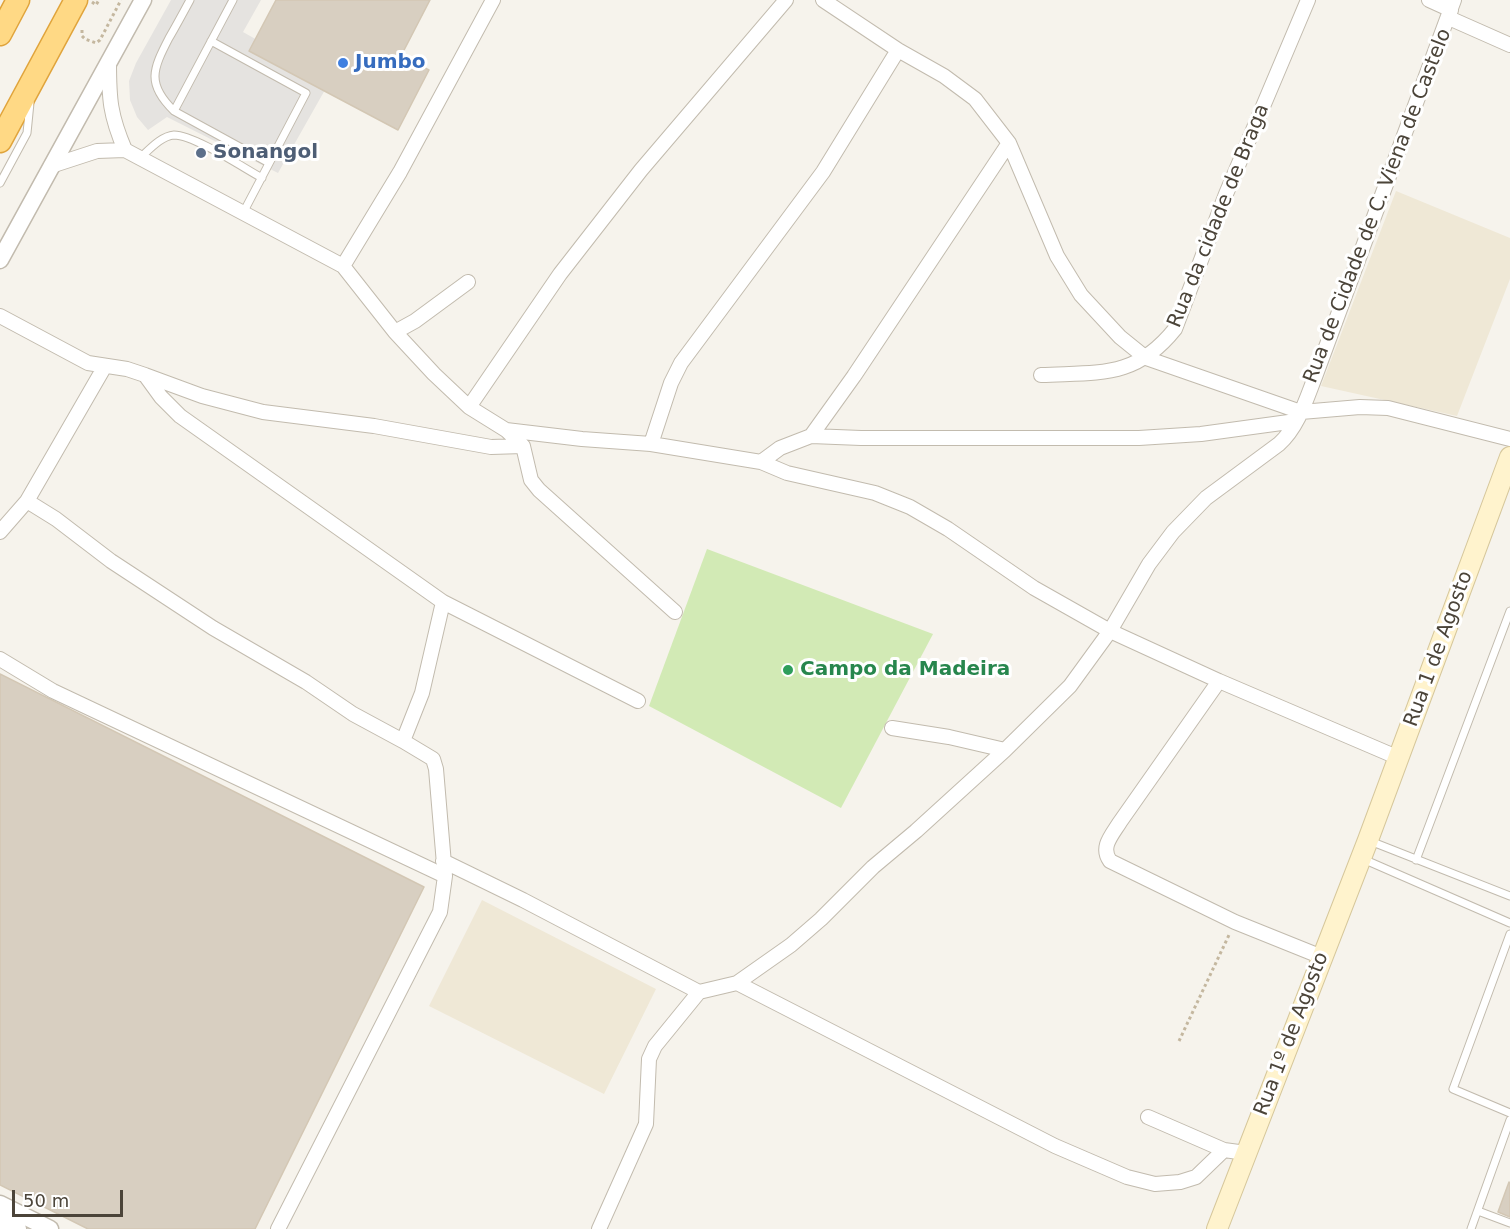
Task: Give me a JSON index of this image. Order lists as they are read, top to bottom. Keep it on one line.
{"streets":{"main road":["Rua 1 de Agosto","Rua 1º de Agosto"],"street":["Rua de Cidade de C. Viena de Castelo","Rua da cidade de Braga"]},"crossings":[["Rua 1 de Agosto","Rua 1º de Agosto"]],"places":["Jumbo","Sonangol","Campo da Madeira"],"scale_bar":"50 m"}
